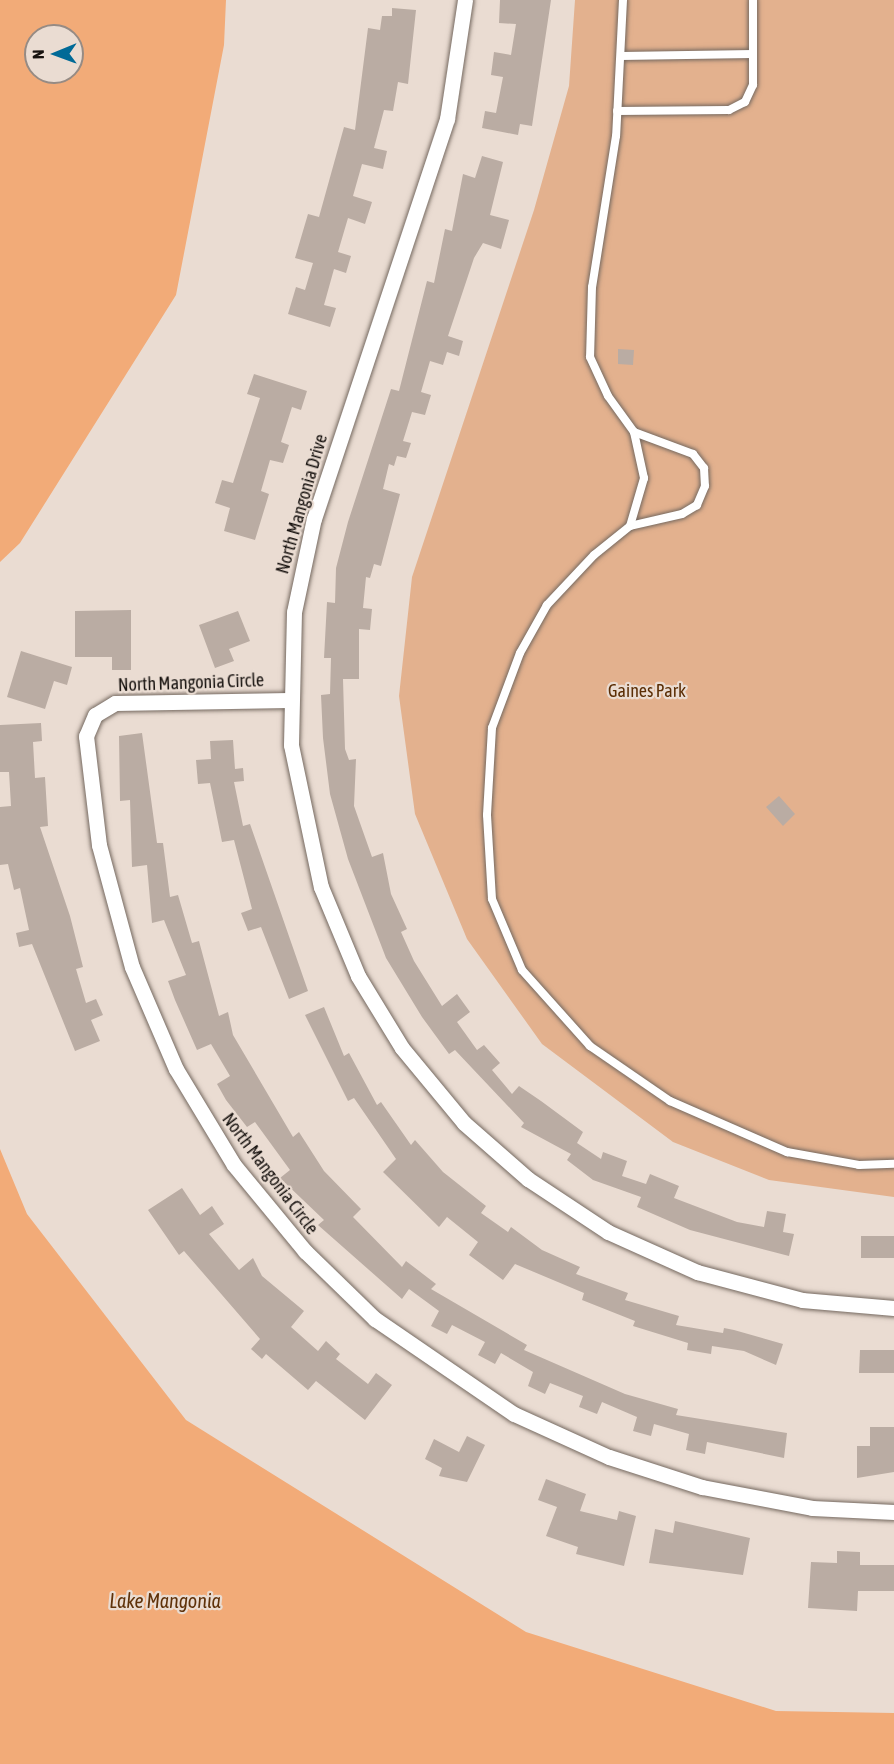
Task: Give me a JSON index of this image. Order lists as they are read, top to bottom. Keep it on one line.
{"streets":{"street":["North Mangonia Drive","North Mangonia Circle"]},"crossings":[["North Mangonia Drive","North Mangonia Circle"]],"water":["Lake Mangonia"],"parks":["Gaines Park"],"north":"left"}
